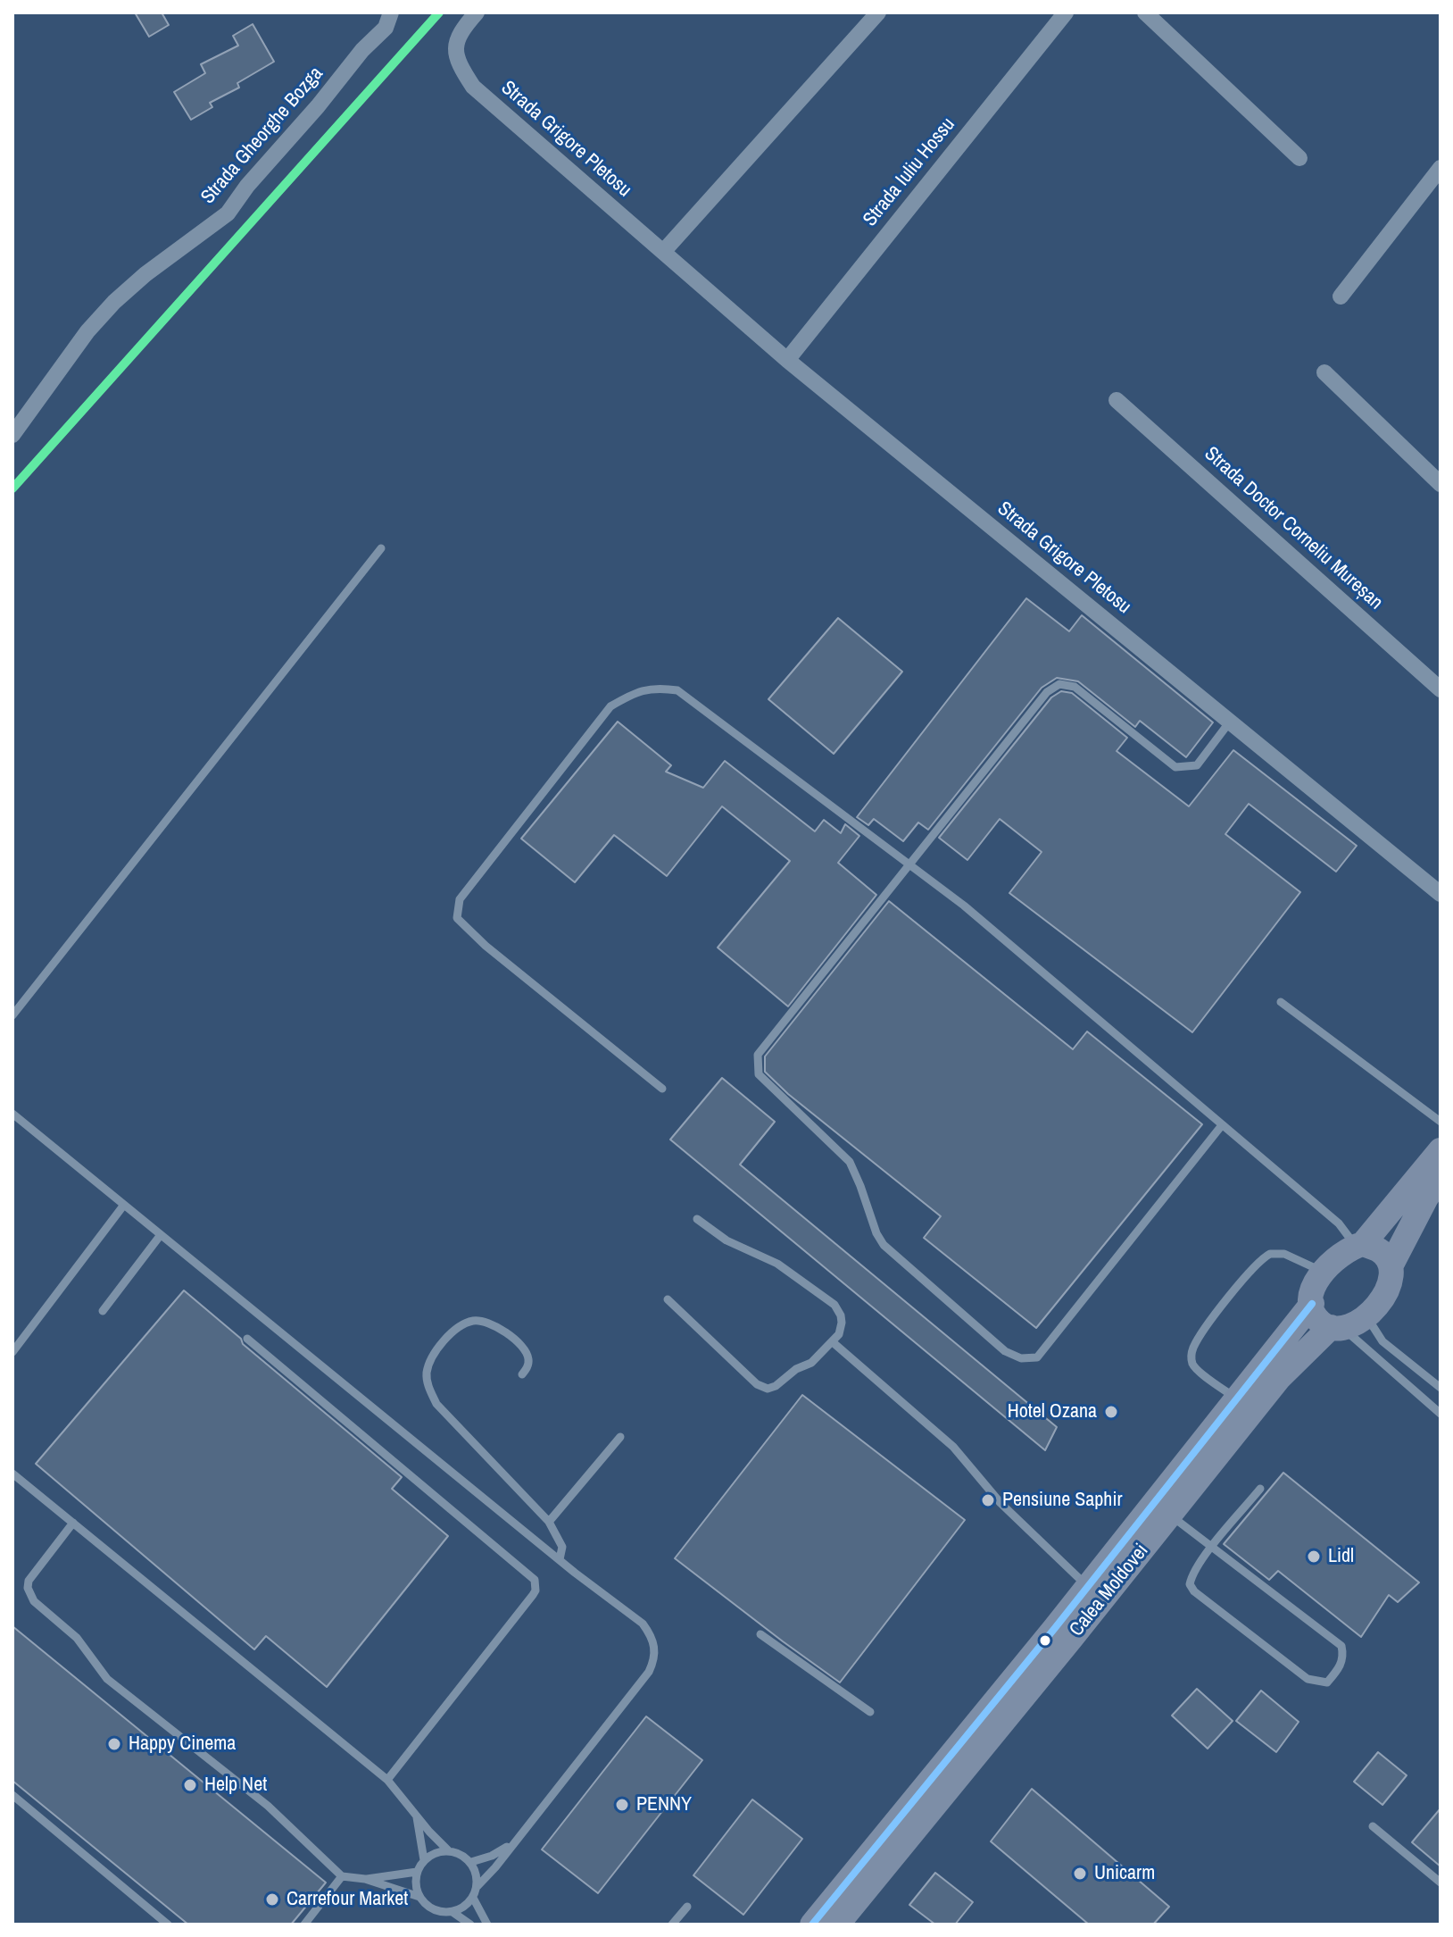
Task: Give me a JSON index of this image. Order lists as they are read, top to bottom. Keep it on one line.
{"streets":{"main road":["Calea Moldovei"],"street":["Strada Gheorghe Bozga","Strada Grigore Pletosu","Strada Iuliu Hossu","Strada Doctor Corneliu Mureșan"]},"crossings":[["Strada Grigore Pletosu","Strada Iuliu Hossu"]],"places":["Hotel Ozana","Pensiune Saphir","Lidl","Happy Cinema","Help Net","PENNY","Unicarm","Carrefour Market"]}
